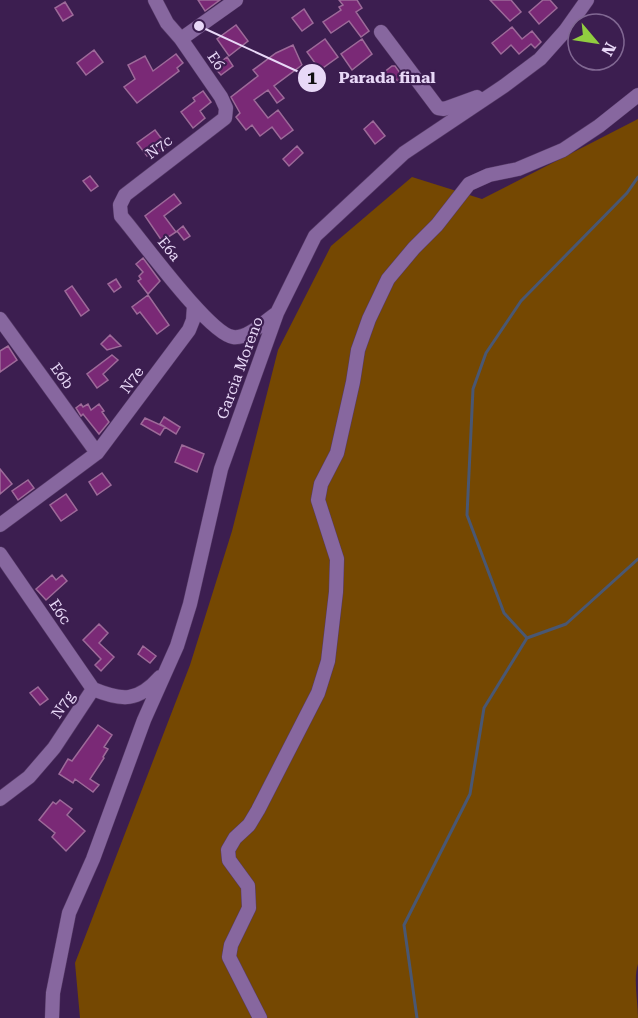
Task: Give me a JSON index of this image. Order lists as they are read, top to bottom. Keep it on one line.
{"streets":{"street":["E6","N7c","E6a","Garcia Moreno","E6b","N7e","E6c","N7g"]},"crossings":[["E6","N7c"],["N7c","E6a"],["E6a","N7e"],["Garcia Moreno","N7g"],["E6b","N7e"],["E6c","N7g"]],"places":["Parada final"],"north":"bottom right"}
